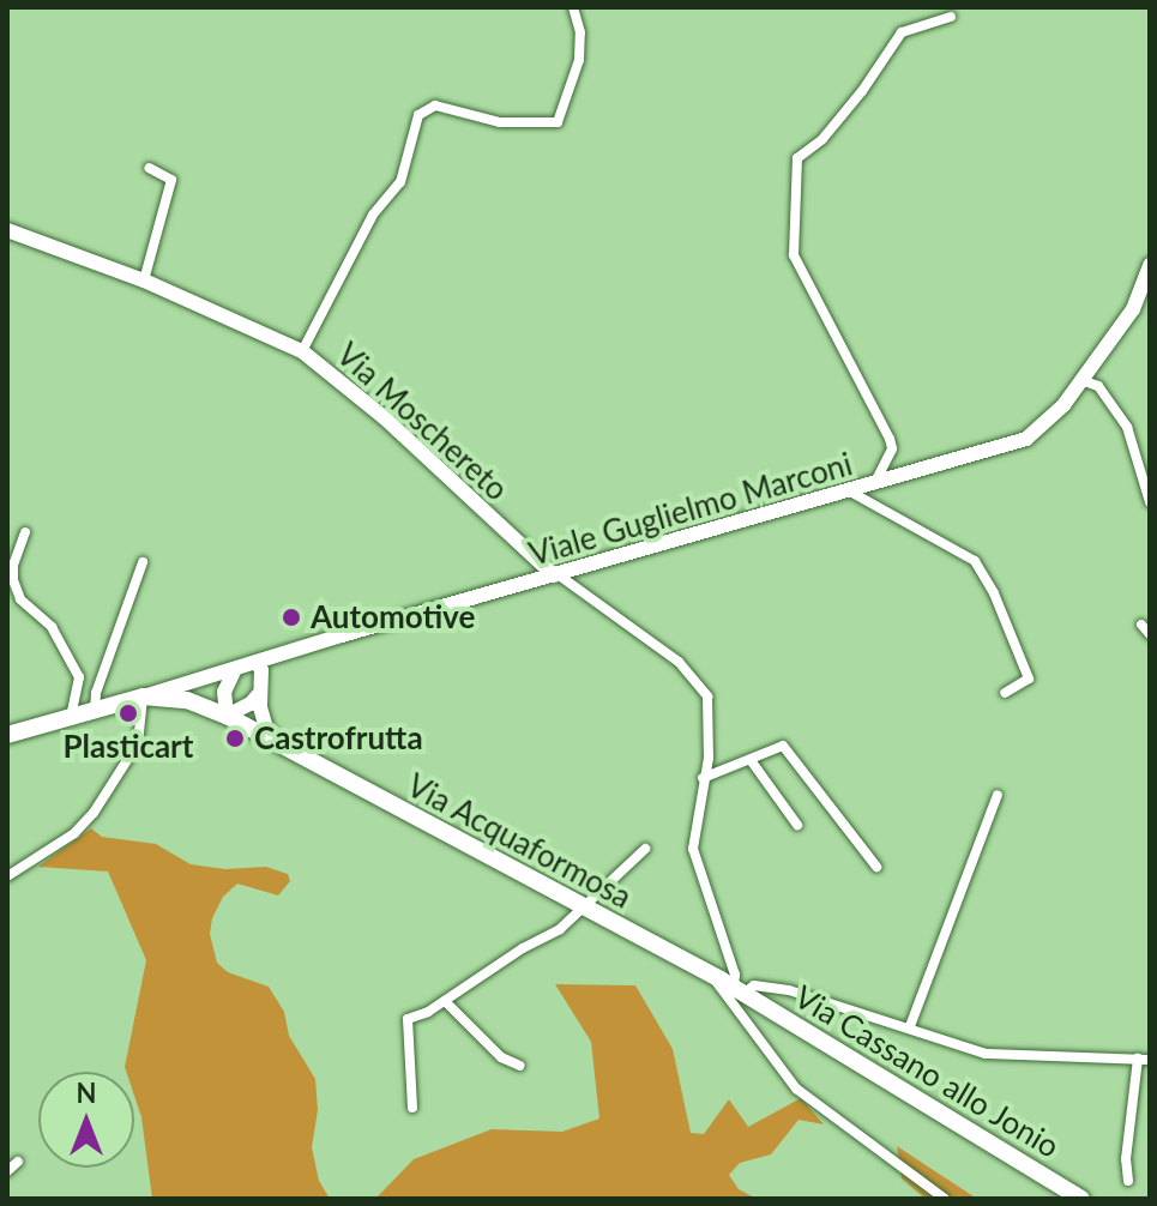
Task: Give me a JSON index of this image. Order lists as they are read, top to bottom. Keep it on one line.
{"streets":{"main road":["Via Moschereto","Viale Guglielmo Marconi","Via Acquaformosa","Via Cassano allo Jonio"]},"crossings":[["Via Moschereto","Viale Guglielmo Marconi"],["Viale Guglielmo Marconi","Via Acquaformosa"],["Via Acquaformosa","Via Cassano allo Jonio"]],"places":["Automotive","Plasticart","Castrofrutta"],"north":"top"}
